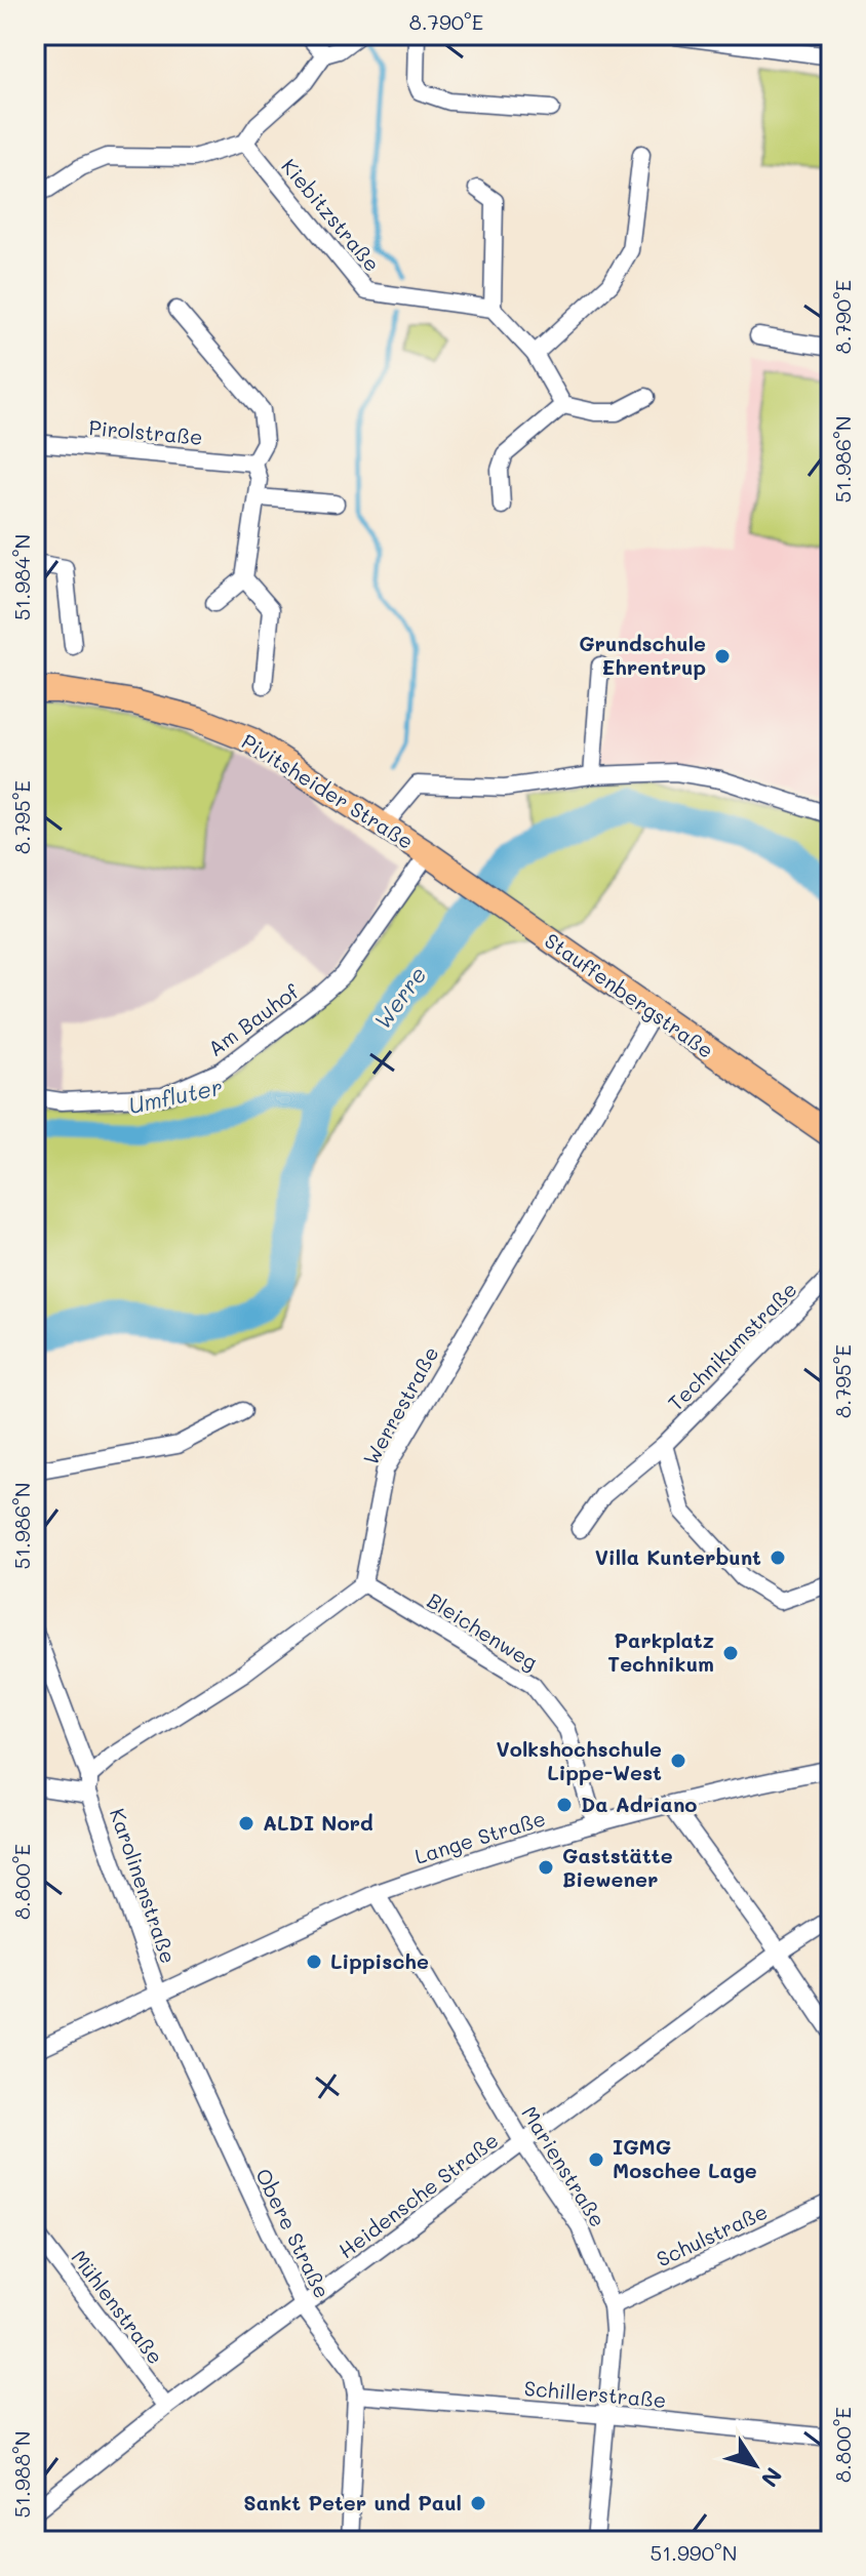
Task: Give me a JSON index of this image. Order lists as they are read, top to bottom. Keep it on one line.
{"streets":{"main road":["Pivitsheider Straße","Stauffenbergstraße"],"street":["Kiebitzstraße","Pirolstraße","Am Bauhof","Technikumstraße","Werrestraße","Bleichenweg","Lange Straße","Karolinenstraße","Marienstraße","Heidensche Straße","Obere Straße","Schulstraße","Mühlenstraße","Schillerstraße"]},"crossings":[["Pivitsheider Straße","Stauffenbergstraße"],["Pivitsheider Straße","Am Bauhof"],["Stauffenbergstraße","Am Bauhof"],["Stauffenbergstraße","Werrestraße"],["Werrestraße","Bleichenweg"],["Bleichenweg","Lange Straße"],["Lange Straße","Karolinenstraße"],["Lange Straße","Marienstraße"],["Lange Straße","Obere Straße"],["Karolinenstraße","Obere Straße"],["Marienstraße","Heidensche Straße"],["Marienstraße","Schulstraße"],["Marienstraße","Schillerstraße"],["Heidensche Straße","Obere Straße"],["Heidensche Straße","Mühlenstraße"],["Obere Straße","Schillerstraße"]],"water":["Werre","Umfluter"],"places":["Grundschule Ehrentrup","Villa Kunterbunt","Parkplatz Technikum","Volkshochschule Lippe-West","Da Adriano","ALDI Nord","Gaststätte Biewener","Lippische","IGMG Moschee Lage","Sankt Peter und Paul"],"north":"bottom right","coordinates":["8.790°E","51.986°N","51.984°N","8.795°E","8.800°E","51.988°N","51.990°N"]}
